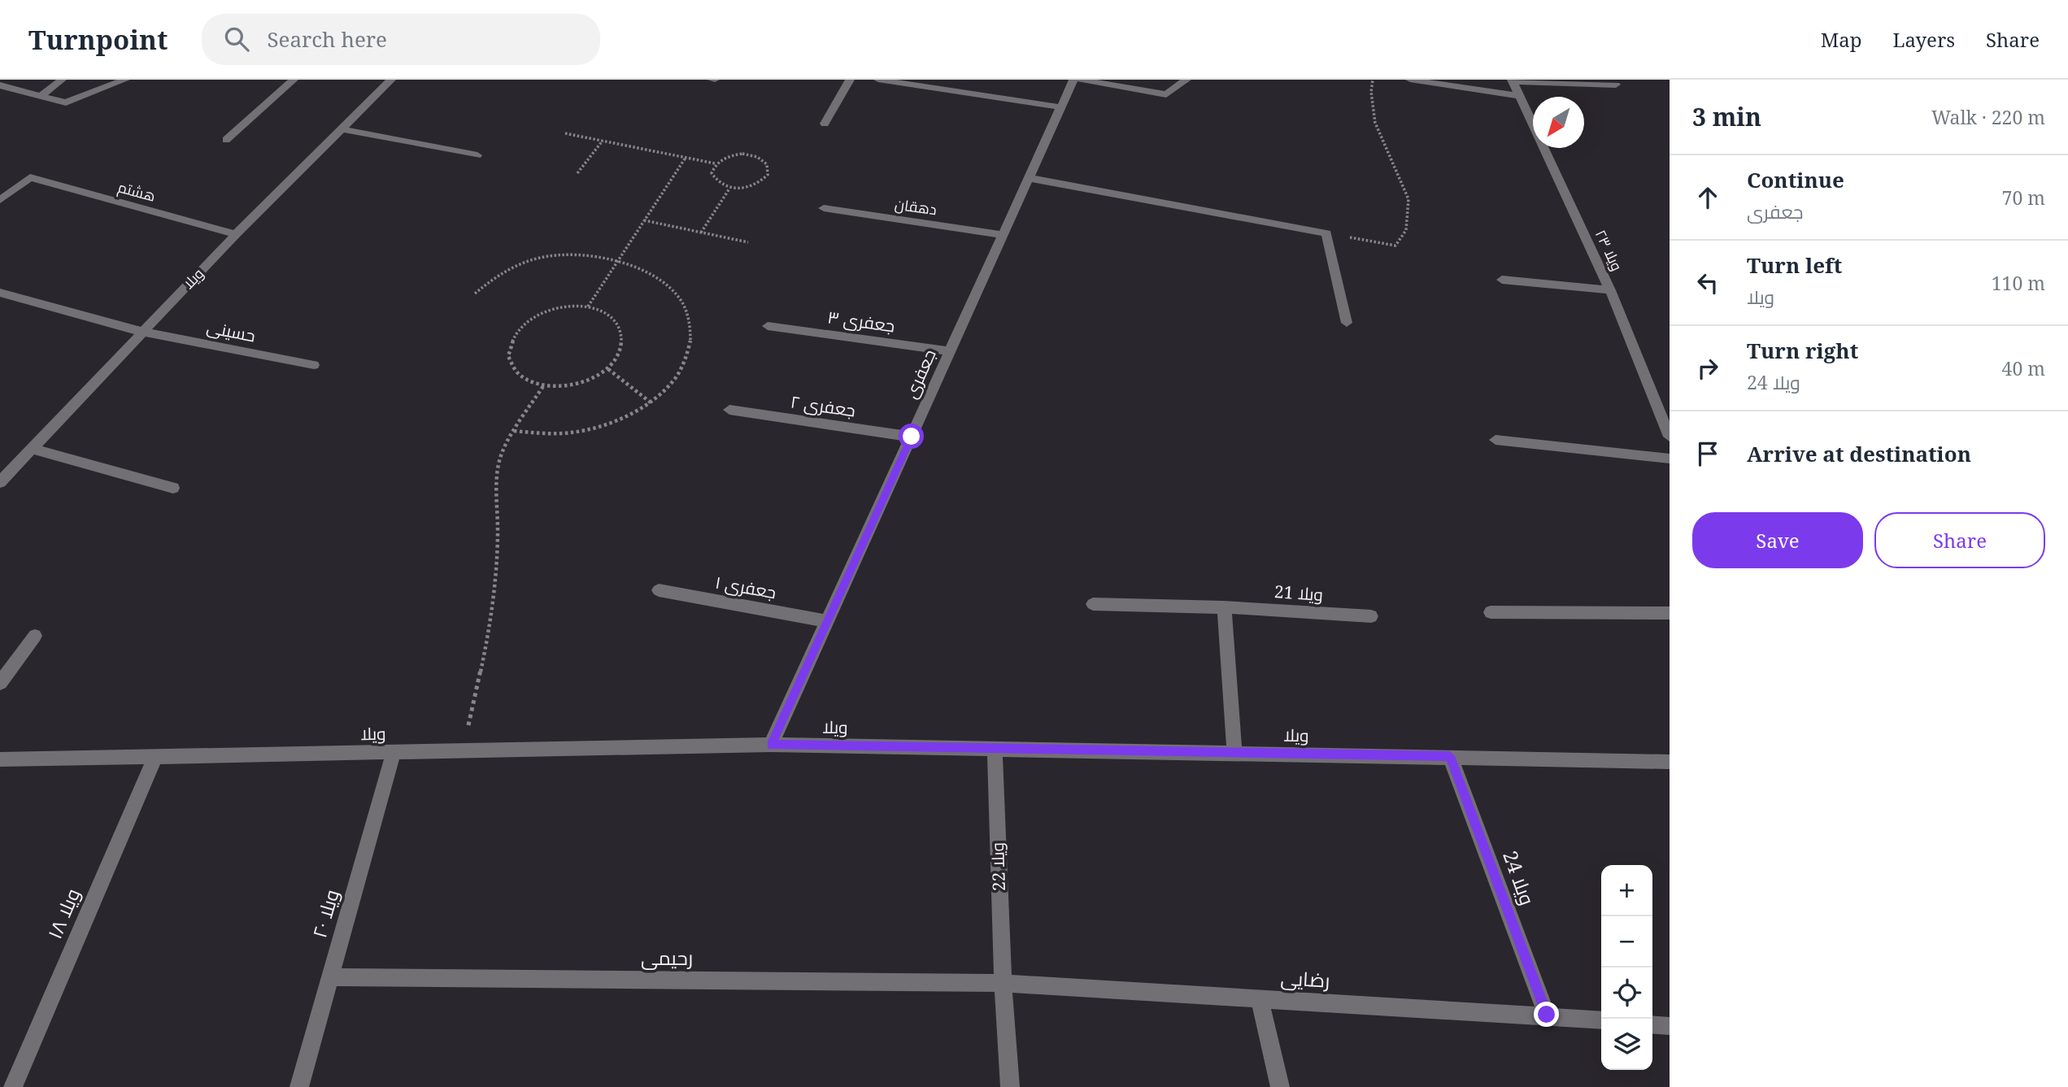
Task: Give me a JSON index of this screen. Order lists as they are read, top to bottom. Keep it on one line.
{"streets":{"street":["هشتم","دهقان","ویلا ۲۳","ویلا","جعفری ۳","حسینی","جعفری","جعفری ۲","جعفری ۱","ویلا 21","ویلا 22","ویلا 24","ویلا ۱۸","ویلا ۲۰","رحیمی","رضایی"]},"crossings":[["هشتم","ویلا"],["دهقان","جعفری"],["ویلا","حسینی"],["ویلا","جعفری"],["ویلا","ویلا 22"],["ویلا","ویلا 24"],["ویلا","ویلا ۱۸"],["ویلا","ویلا ۲۰"],["جعفری ۳","جعفری"],["جعفری","جعفری ۲"],["جعفری","جعفری ۱"],["ویلا 22","رحیمی"],["ویلا 22","رضایی"],["ویلا 24","رضایی"],["ویلا ۲۰","رحیمی"],["رحیمی","رضایی"]],"north":"bottom left","page":{"header":"Turnpoint","search":"Search here","nav":["Map","Layers","Share"],"heading":["3 min","Walk · 220 m"],"list":[["Continue","جعفری","70 m"],["Turn left","ویلا","110 m"],["Turn right","ویلا 24","40 m"],"Arrive at destination"],"buttons":["Save","Share"],"map_buttons":["+","−"]}}
